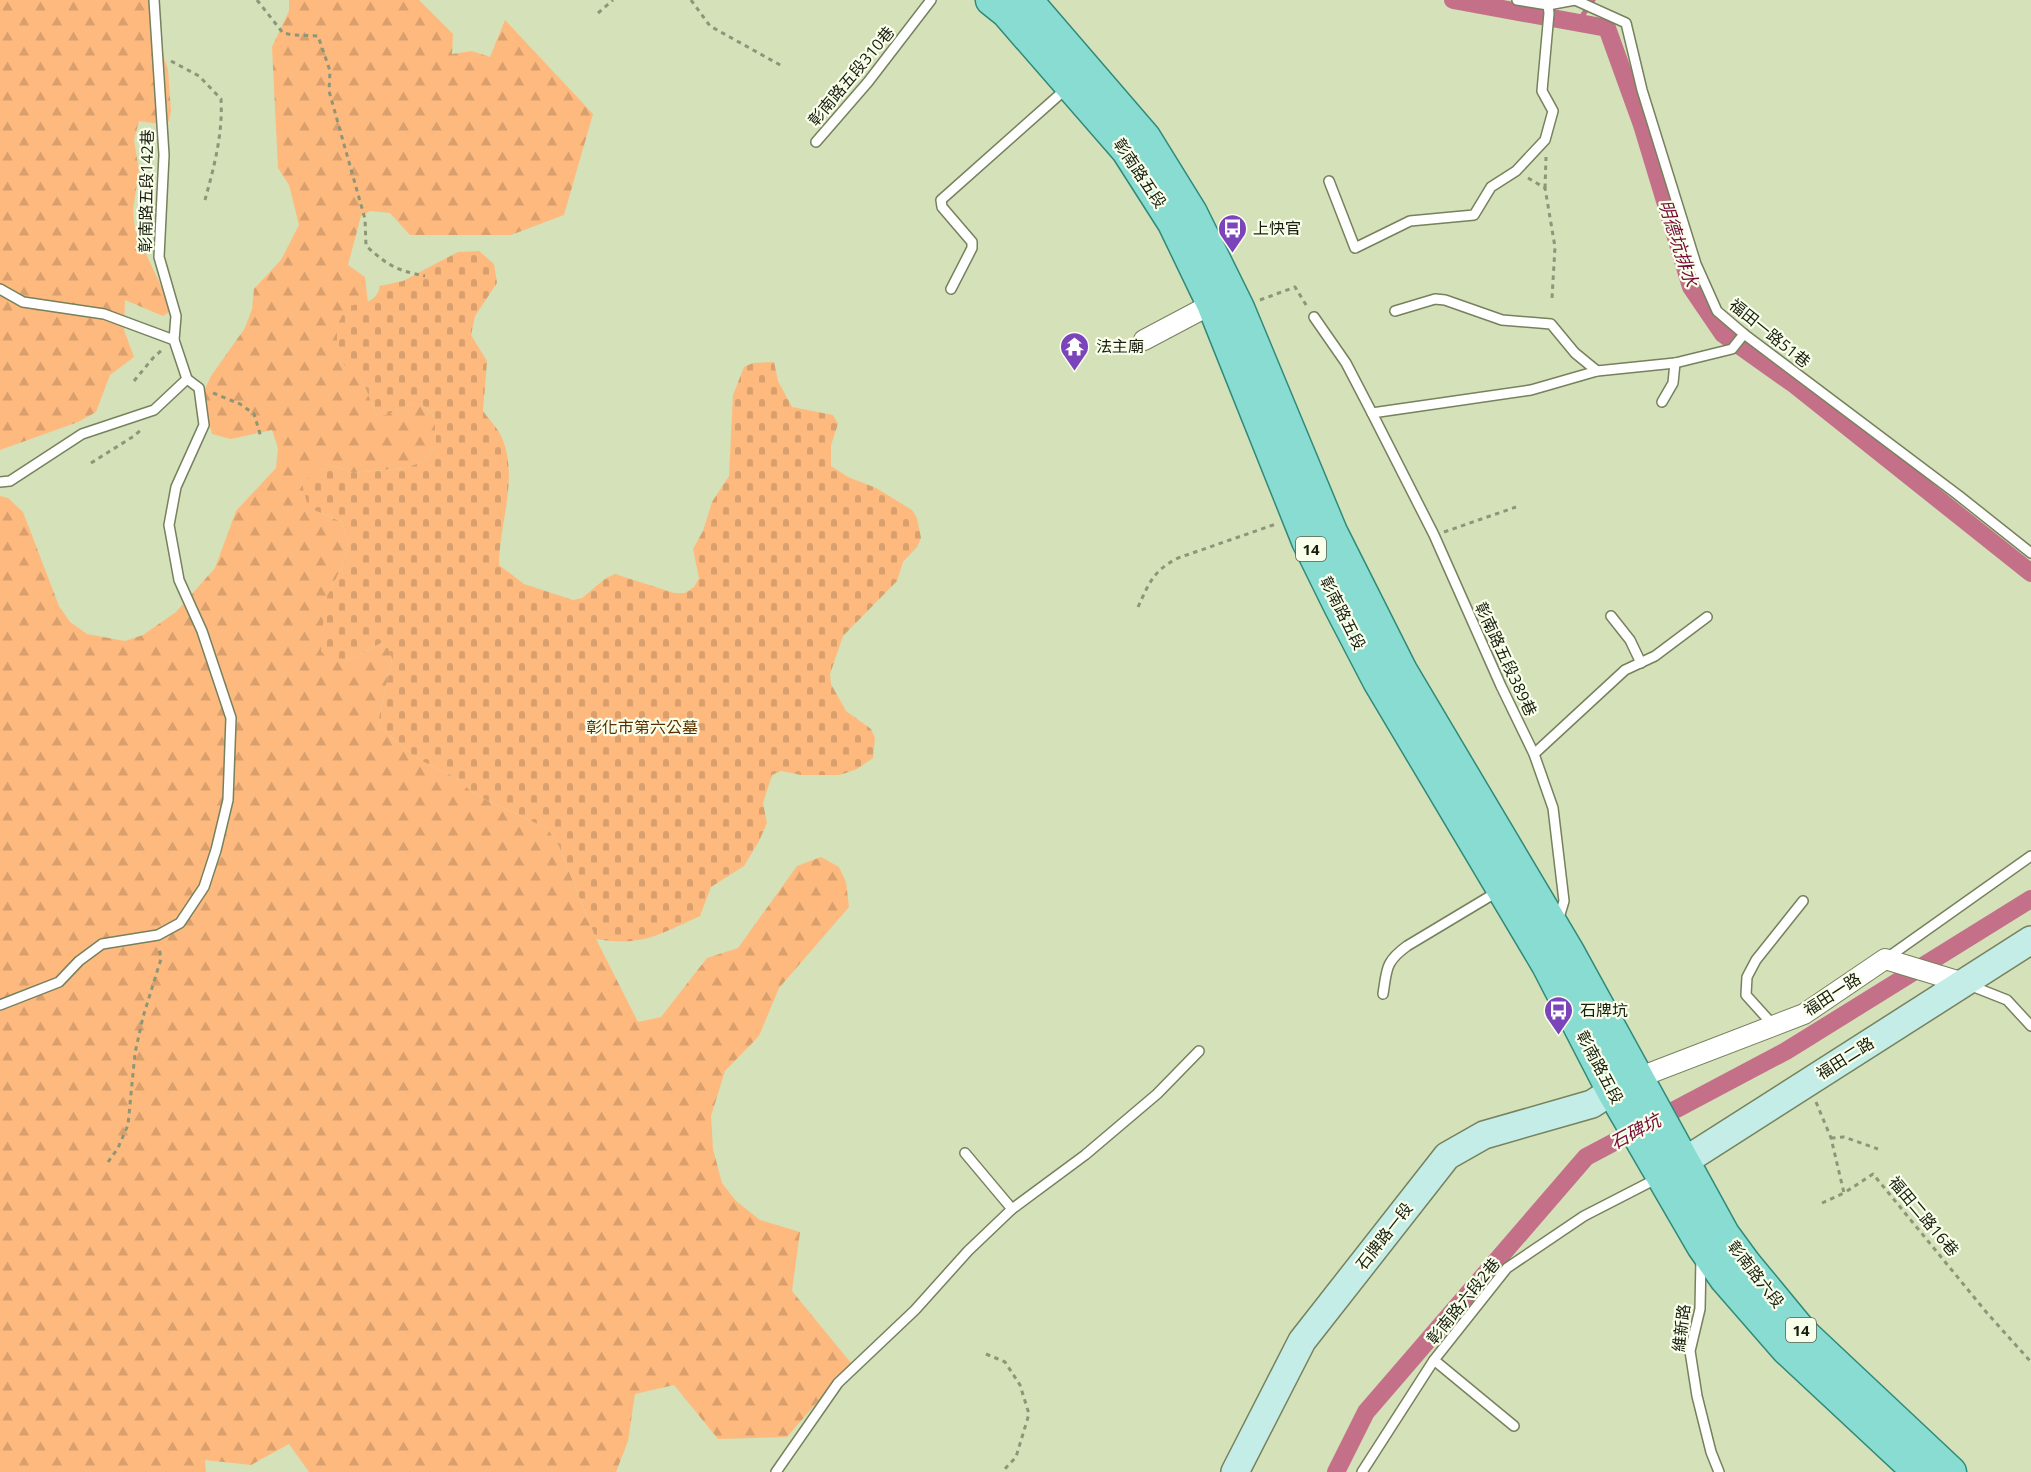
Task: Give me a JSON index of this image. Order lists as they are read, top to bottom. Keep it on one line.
{"streets":{"main road":["彰南路五段","14","彰南路六段"],"street":["福田一路","福田二路","石牌路一段"],"lane":["彰南路五段310巷","彰南路五段142巷","福田一路51巷","彰南路五段389巷","彰南路六段2巷","維新路"],"path":["福田二路16巷"]},"crossings":[["彰南路五段","14"],["彰南路五段","彰南路五段389巷"],["彰南路五段","福田一路"],["彰南路五段","石牌路一段"],["14","福田一路"],["14","福田二路"],["14","石牌路一段"],["14","彰南路六段"],["14","彰南路六段2巷"],["福田一路","石牌路一段"],["福田二路","彰南路六段"],["福田二路","彰南路六段2巷"],["彰南路六段","彰南路六段2巷"],["彰南路六段","維新路"]],"water":["明德坑排水","石碑坑"],"parks":["彰化市第六公墓"],"places":{"bus stop":["上快官","石牌坑"],"temple":["法主廟"]}}
